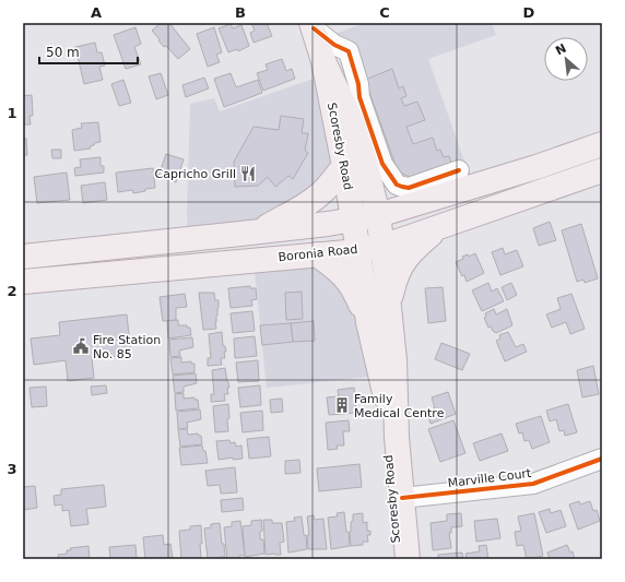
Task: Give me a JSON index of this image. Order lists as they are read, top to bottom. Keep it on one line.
{"streets":{"main road":["Scoresby Road","Boronia Road"],"street":["Marville Court"]},"crossings":[["Scoresby Road","Boronia Road"],["Scoresby Road","Marville Court"]],"places":{"restaurant":["Capricho Grill"],"public building":["Fire Station No. 85"],"building":["Family Medical Centre"]},"scale_bar":"50 m","north":"top left","grid":{"columns":["A","B","C","D"],"rows":["1","2","3"]}}
